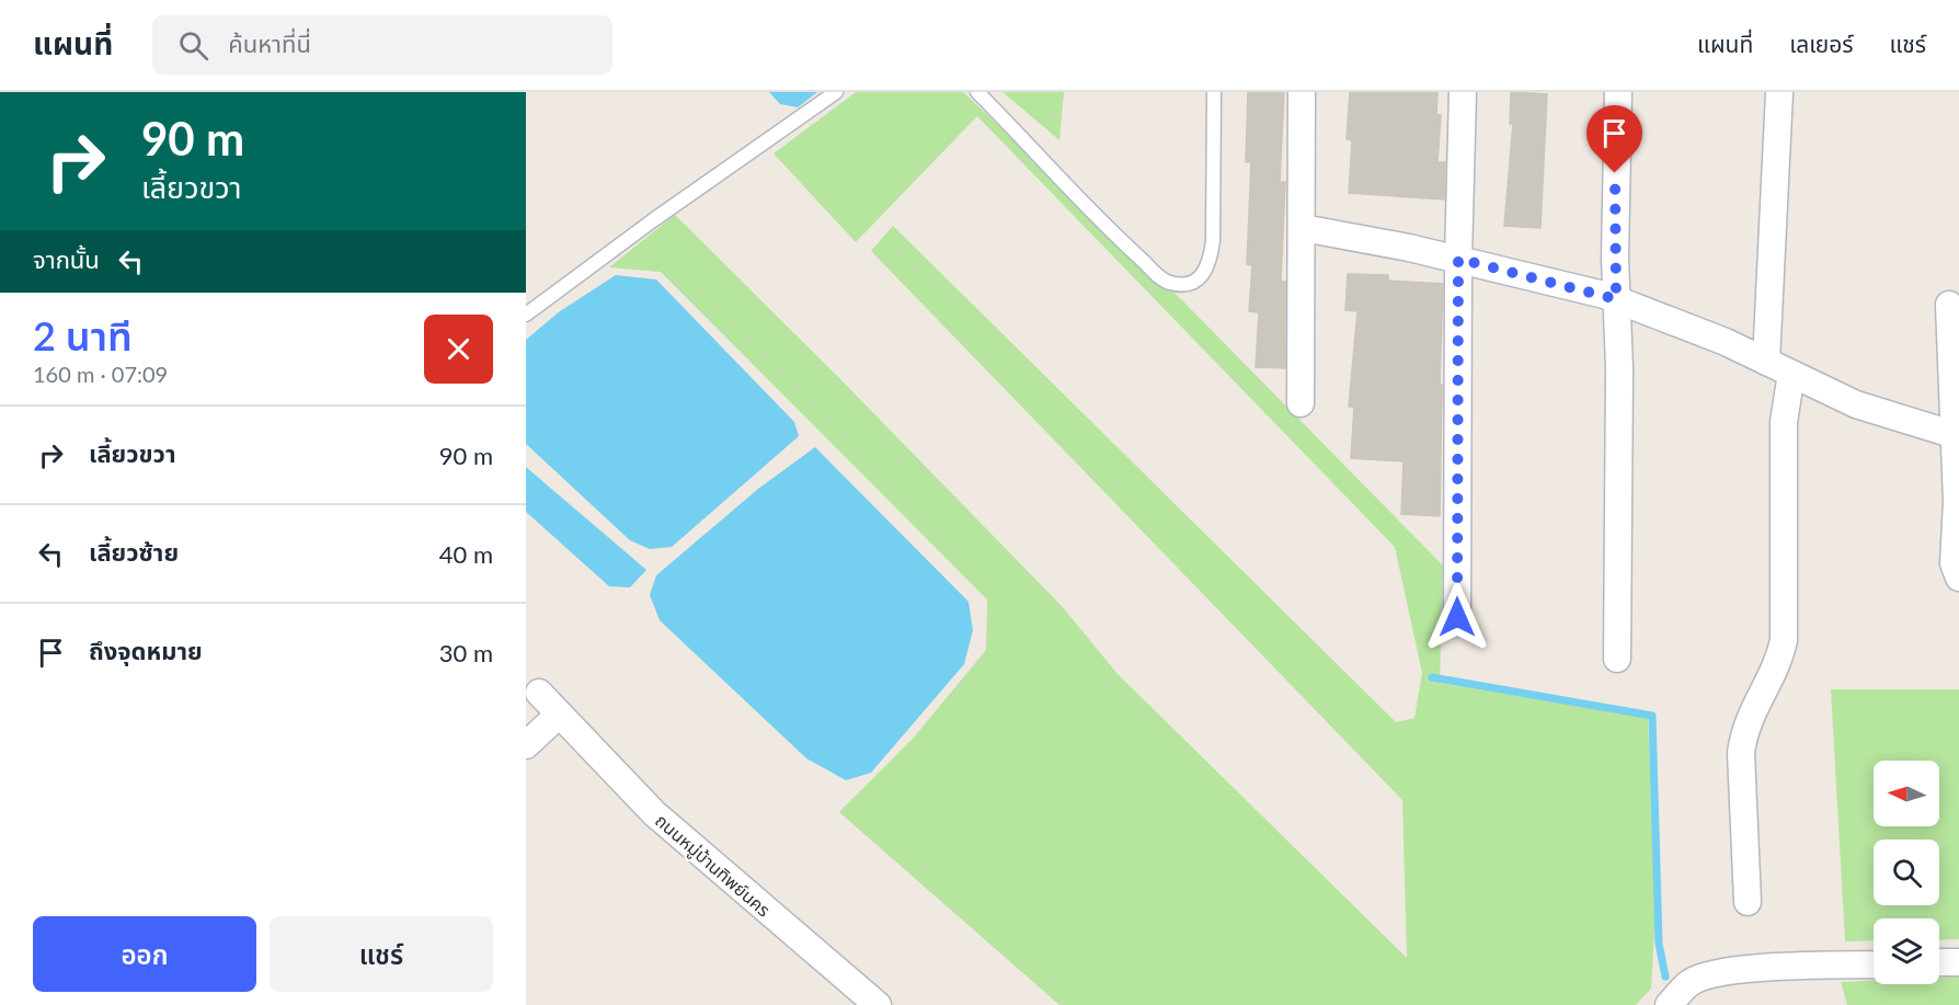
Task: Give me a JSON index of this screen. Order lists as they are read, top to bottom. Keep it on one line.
{"streets":{"street":["ถนนหมู่บ้านทิพย์นคร"]},"north":"left","page":{"header":"แผนที่","search":"ค้นหาที่นี่","nav":["แผนที่","เลเยอร์","แชร์"],"turn":["90 m","เลี้ยวขวา"],"then":"จากนั้น","heading":["2 นาที","160 m · 07:09"],"list":[{"name":"เลี้ยวขวา","value":"90 m"},{"name":"เลี้ยวซ้าย","value":"40 m"},{"name":"ถึงจุดหมาย","value":"30 m"}],"buttons":["ออก","แชร์"]}}
